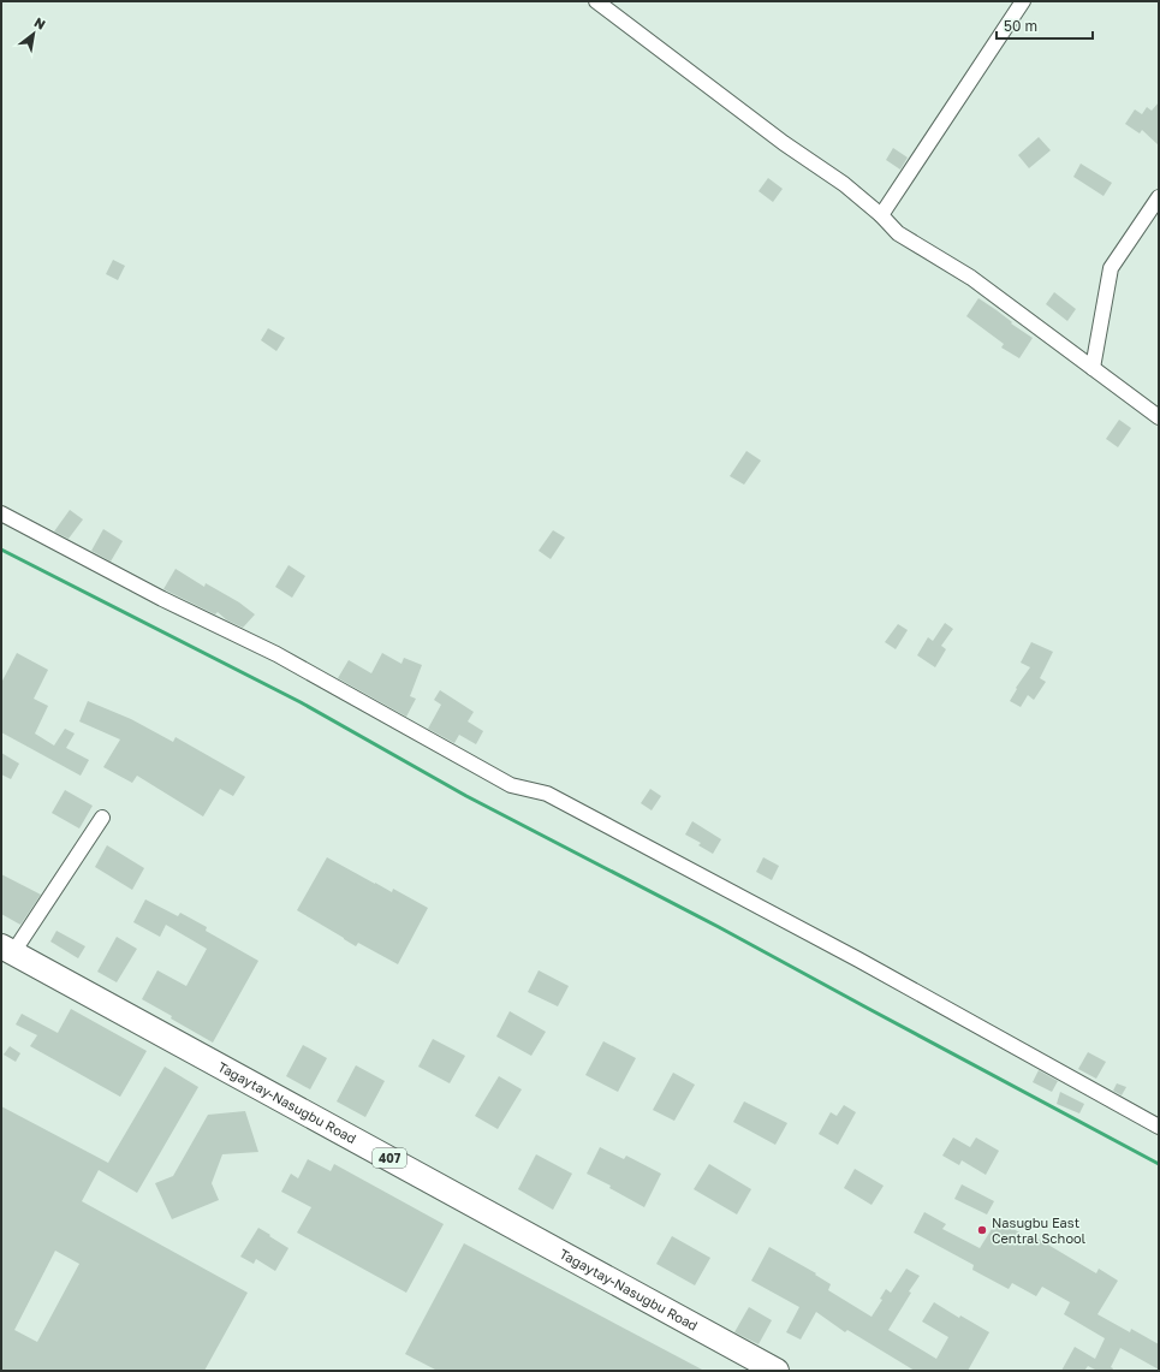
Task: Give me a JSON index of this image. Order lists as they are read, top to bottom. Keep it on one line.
{"streets":{"main road":["Tagaytay-Nasugbu Road","407"]},"places":["Nasugbu East Central School"],"scale_bar":"50 m","north":"top right"}
